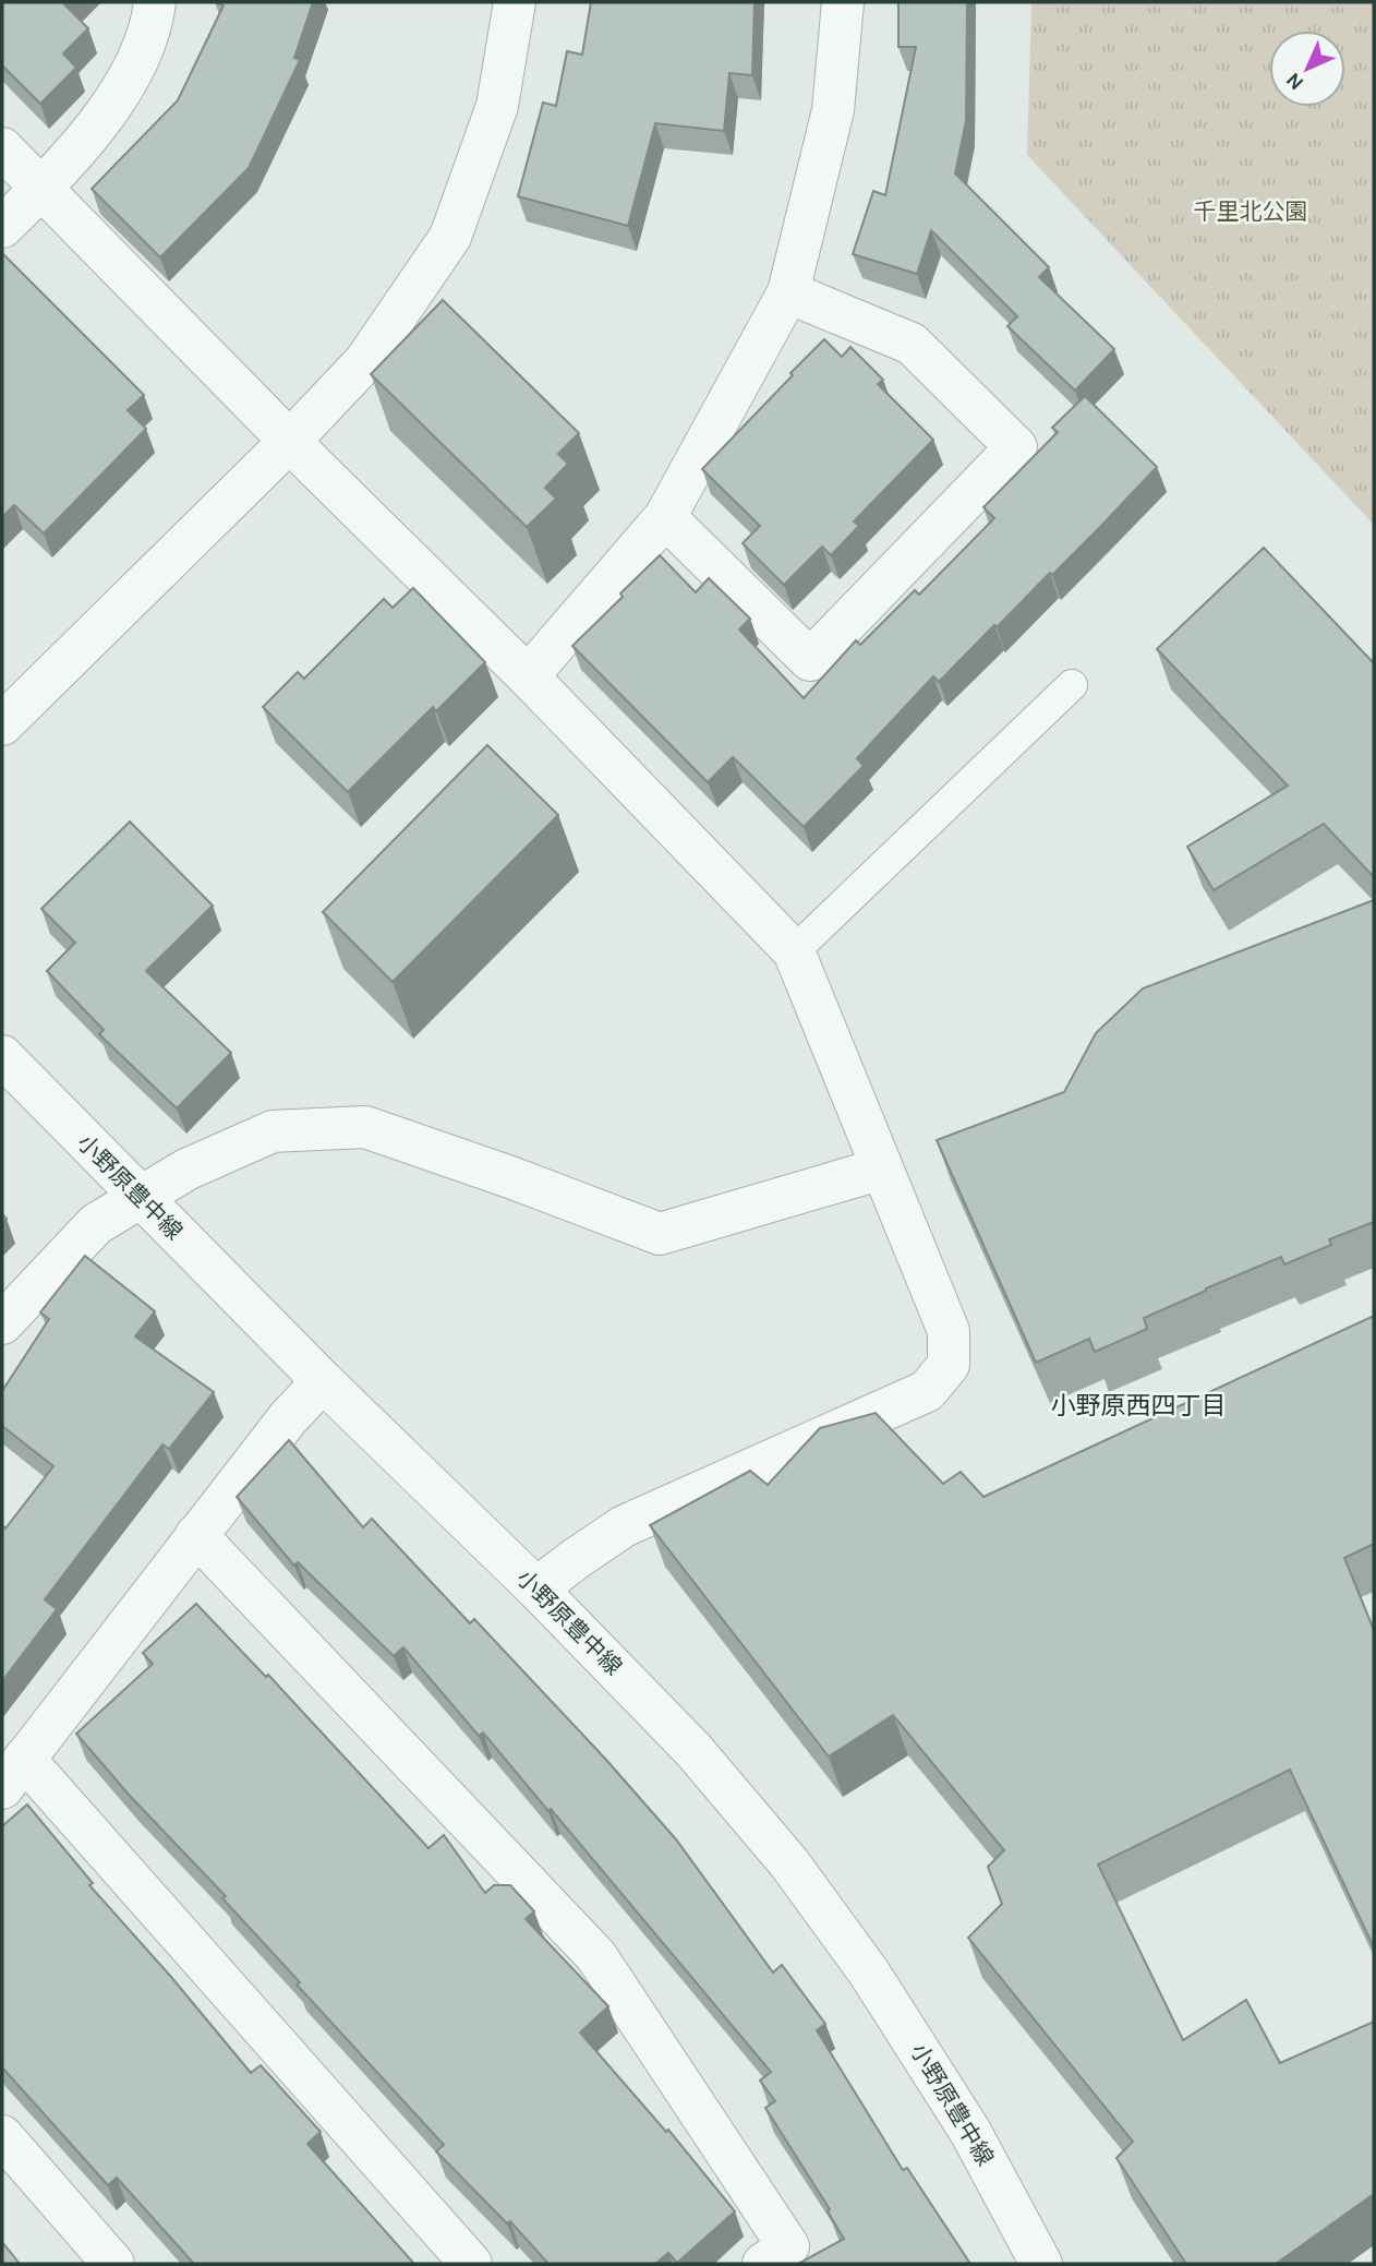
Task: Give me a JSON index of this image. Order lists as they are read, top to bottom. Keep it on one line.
{"streets":{"street":["小野原豊中線"]},"districts":["小野原西四丁目"],"parks":["千里北公園"],"north":"bottom left"}
